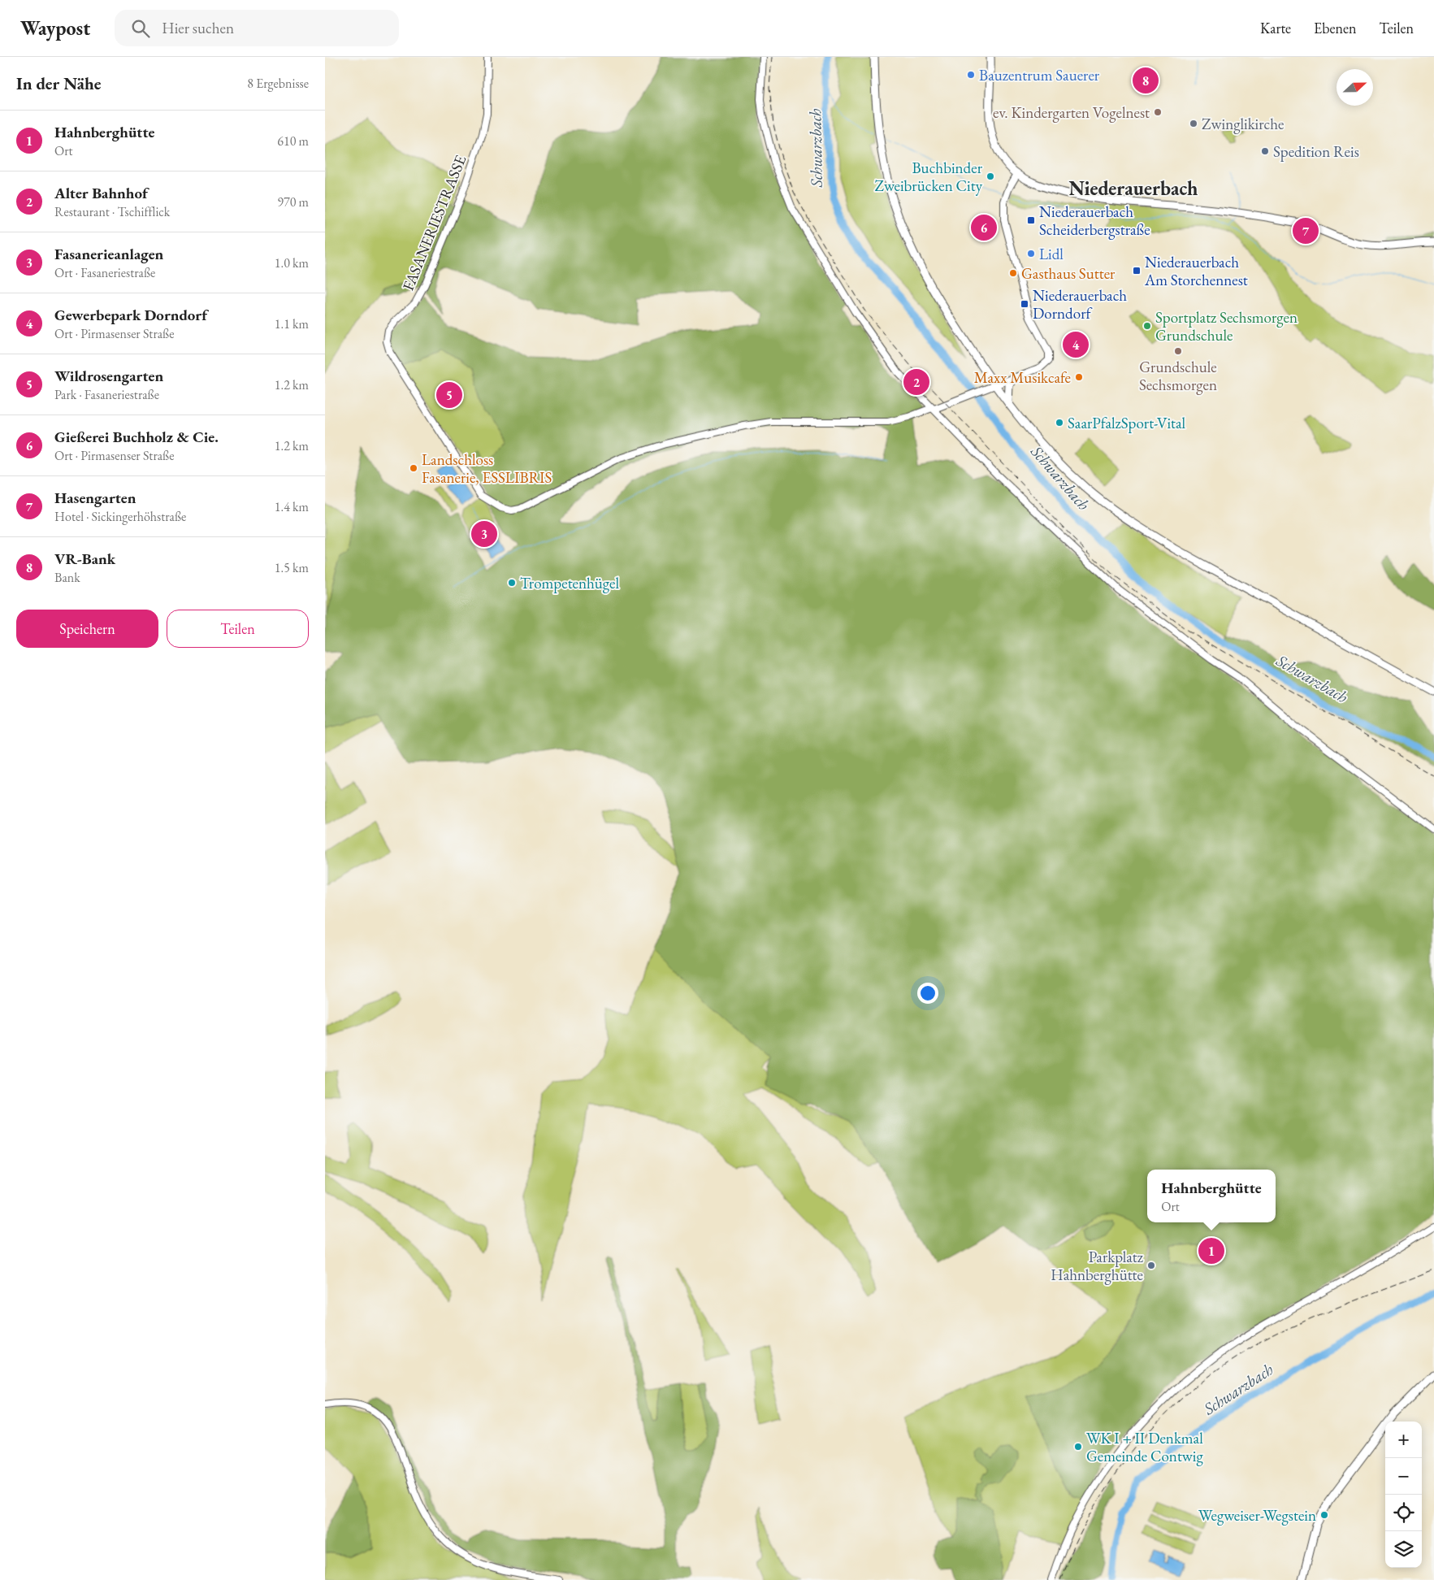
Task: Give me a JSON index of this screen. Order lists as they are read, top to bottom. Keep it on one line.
{"streets":{"street":["FASANERIESTRASSE"]},"districts":["Niederauerbach"],"water":["Schwarzbach"],"places":{"other":["Bauzentrum Sauerer","ev. Kindergarten Vogelnest","Zwinglikirche","Spedition Reis","Buchbinder Zweibrücken City","Lidl","Gasthaus Sutter","Sportplatz Sechsmorgen Grundschule","Grundschule Sechsmorgen","Maxx Musikcafe","SaarPfalzSport-Vital","Landschloss Fasanerie, ESSLIBRIS","Trompetenhügel","Parkplatz Hahnberghütte","WK I + II Denkmal Gemeinde Contwig","Wegweiser-Wegstein"],"transit":["Niederauerbach Scheiderbergstraße","Niederauerbach Am Storchennest","Niederauerbach Dorndorf"]},"north":"right","page":{"header":"Waypost","search":"Hier suchen","nav":["Karte","Ebenen","Teilen"],"heading":["In der Nähe","8 Ergebnisse"],"pins":["8","6","7","4","2","5","3","1"],"list":[{"mark":"1","name":"Hahnberghütte","note":"Ort","value":"610 m"},{"mark":"2","name":"Alter Bahnhof","note":"Restaurant · Tschifflick","value":"970 m"},{"mark":"3","name":"Fasanerieanlagen","note":"Ort · Fasaneriestraße","value":"1.0 km"},{"mark":"4","name":"Gewerbepark Dorndorf","note":"Ort · Pirmasenser Straße","value":"1.1 km"},{"mark":"5","name":"Wildrosengarten","note":"Park · Fasaneriestraße","value":"1.2 km"},{"mark":"6","name":"Gießerei Buchholz & Cie.","note":"Ort · Pirmasenser Straße","value":"1.2 km"},{"mark":"7","name":"Hasengarten","note":"Hotel · Sickingerhöhstraße","value":"1.4 km"},{"mark":"8","name":"VR-Bank","note":"Bank","value":"1.5 km"}],"buttons":["Speichern","Teilen"],"popup":["Hahnberghütte","Ort"],"map_buttons":["+","−"]}}
